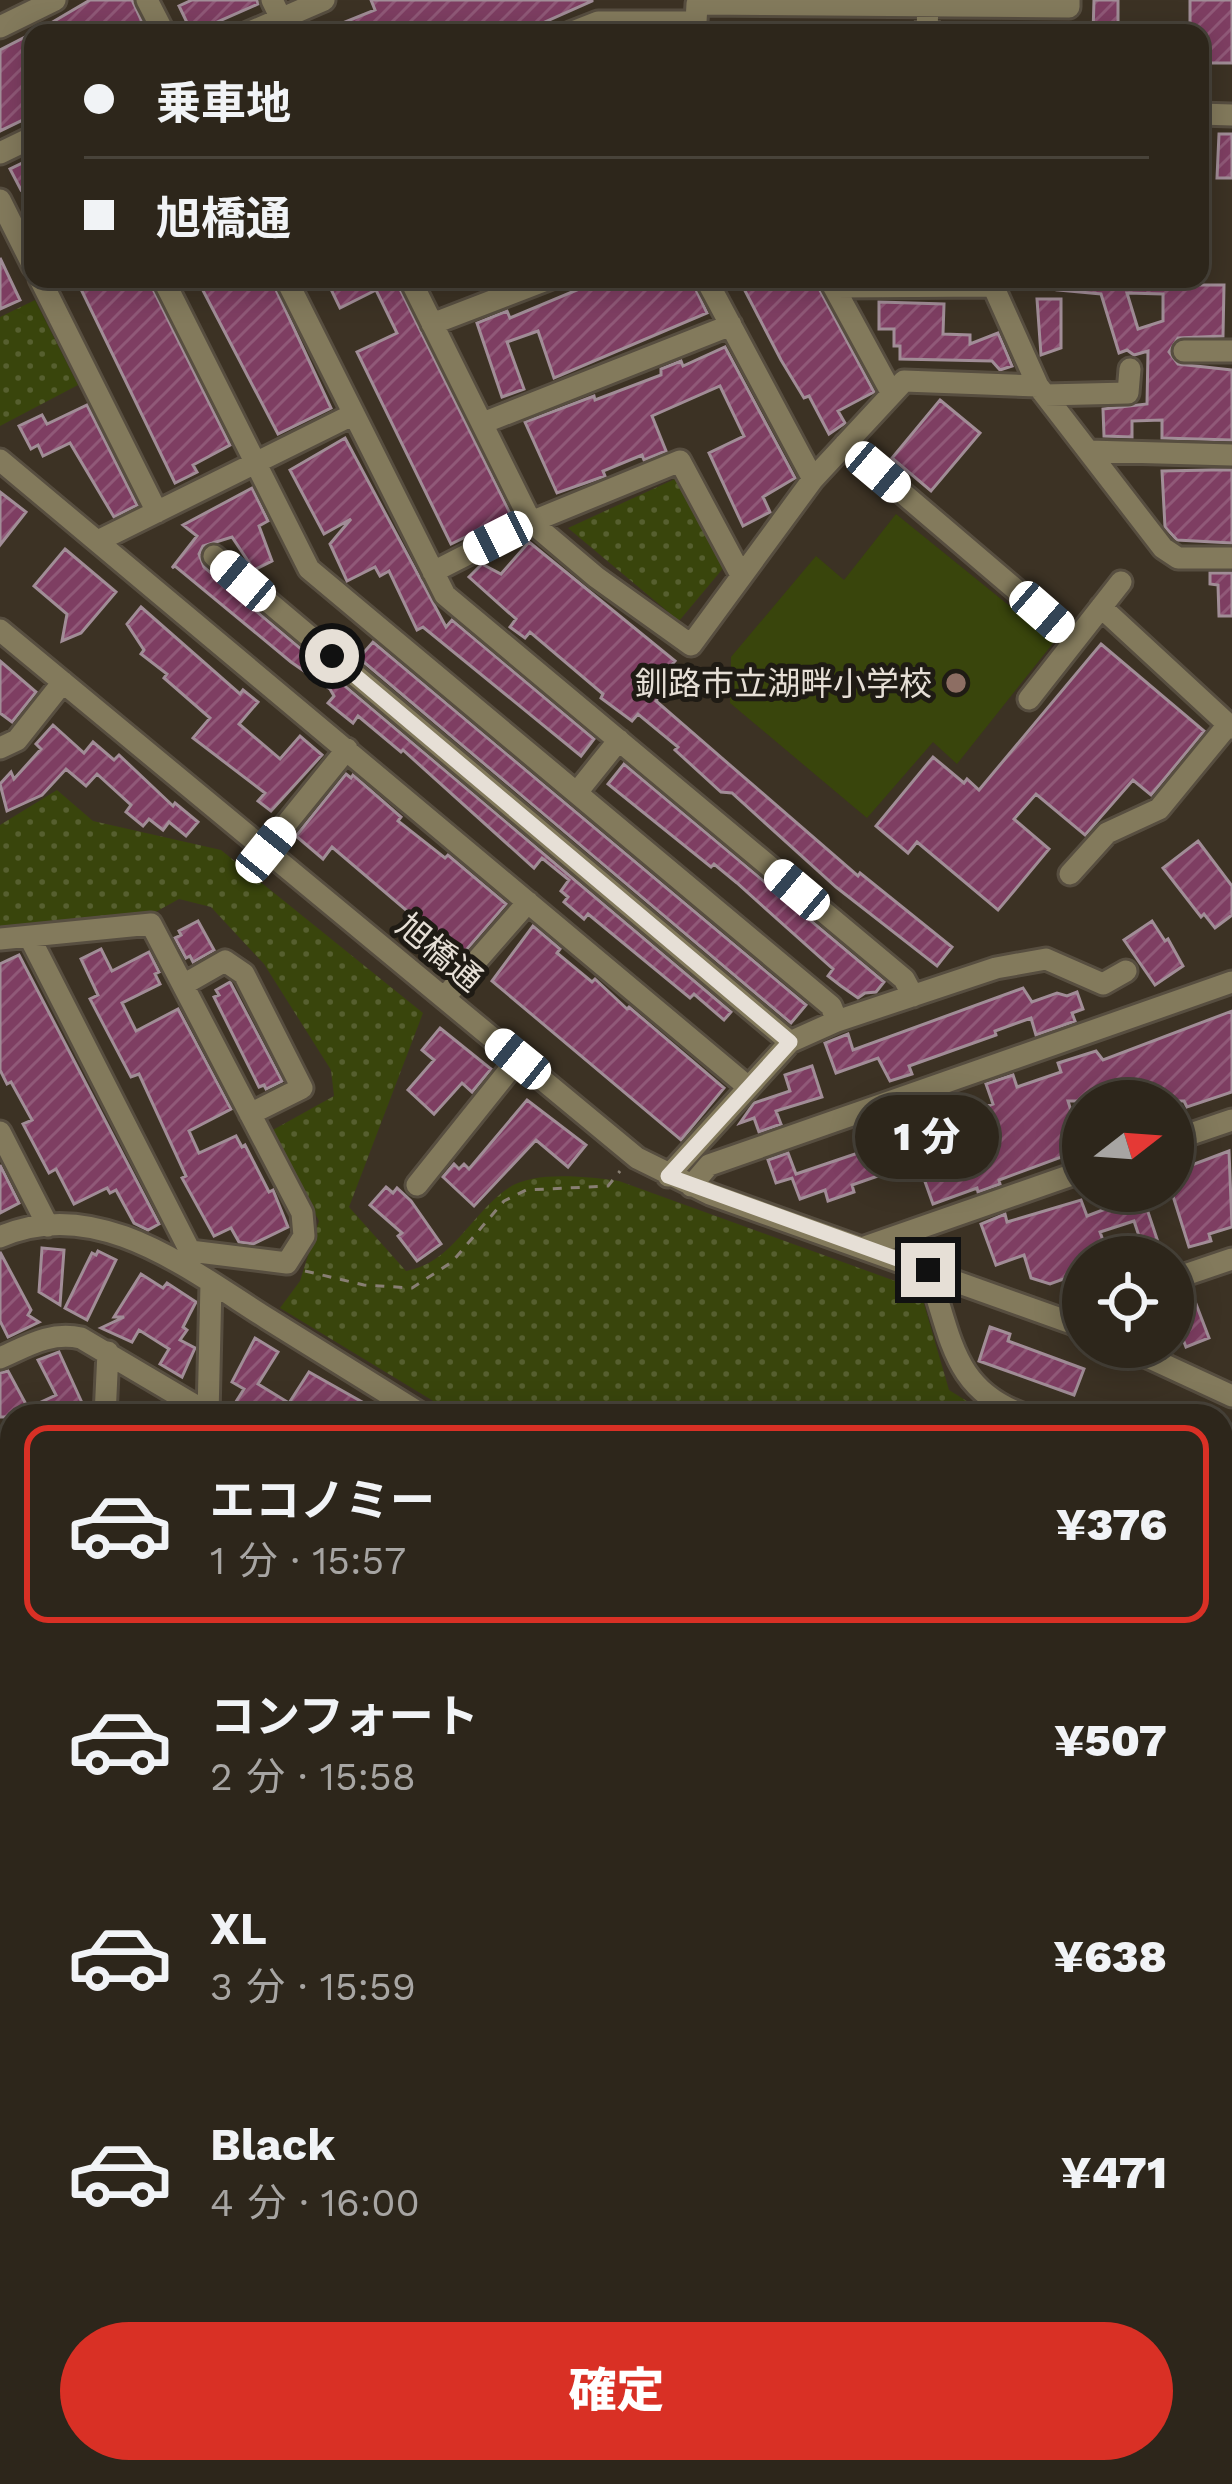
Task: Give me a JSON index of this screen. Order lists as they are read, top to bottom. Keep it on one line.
{"streets":{"street":["旭橋通"]},"places":["釧路市立湖畔小学校"],"north":"right","page":{"banner":["乗車地","旭橋通"],"bubble":"1 分","list":[{"name":"エコノミー","note":"1 分 · 15:57","value":"¥376"},{"name":"コンフォート","note":"2 分 · 15:58","value":"¥507"},{"name":"XL","note":"3 分 · 15:59","value":"¥638"},{"name":"Black","note":"4 分 · 16:00","value":"¥471"}],"buttons":"確定"}}
